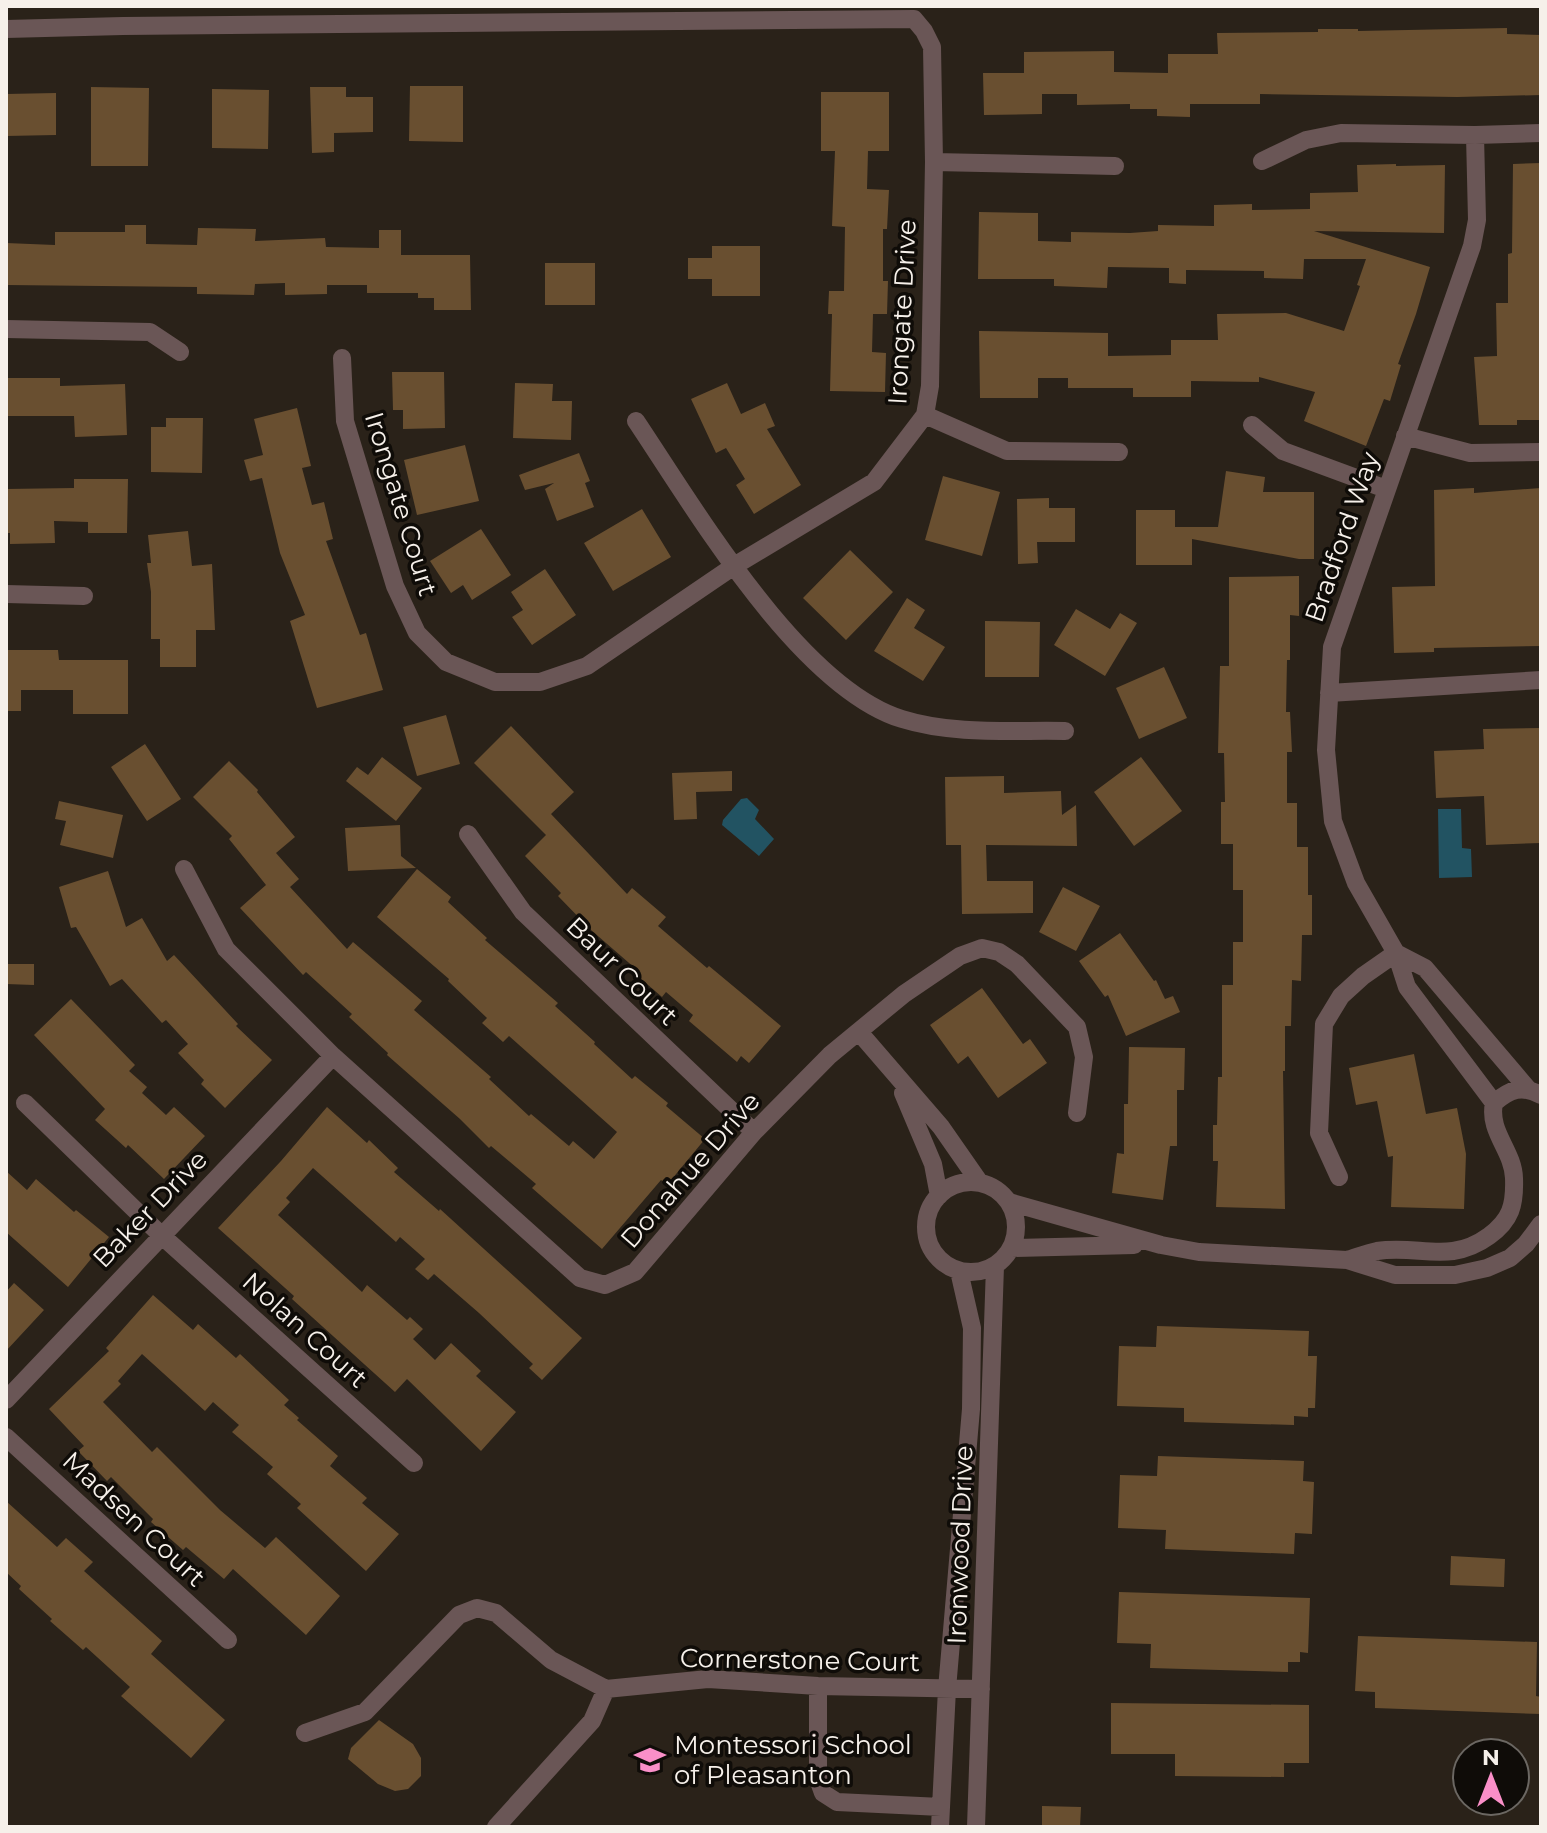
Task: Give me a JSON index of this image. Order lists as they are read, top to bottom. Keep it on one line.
{"streets":{"street":["Irongate Drive","Irongate Court","Bradford Way","Baur Court","Donahue Drive","Baker Drive","Nolan Court","Madsen Court","Ironwood Drive","Cornerstone Court"]},"crossings":[["Irongate Drive","Irongate Court"],["Bradford Way","Ironwood Drive"],["Baur Court","Donahue Drive"],["Donahue Drive","Baker Drive"],["Baker Drive","Nolan Court"],["Ironwood Drive","Cornerstone Court"]],"places":{"school or university":["Montessori School of Pleasanton"]},"north":"top"}
